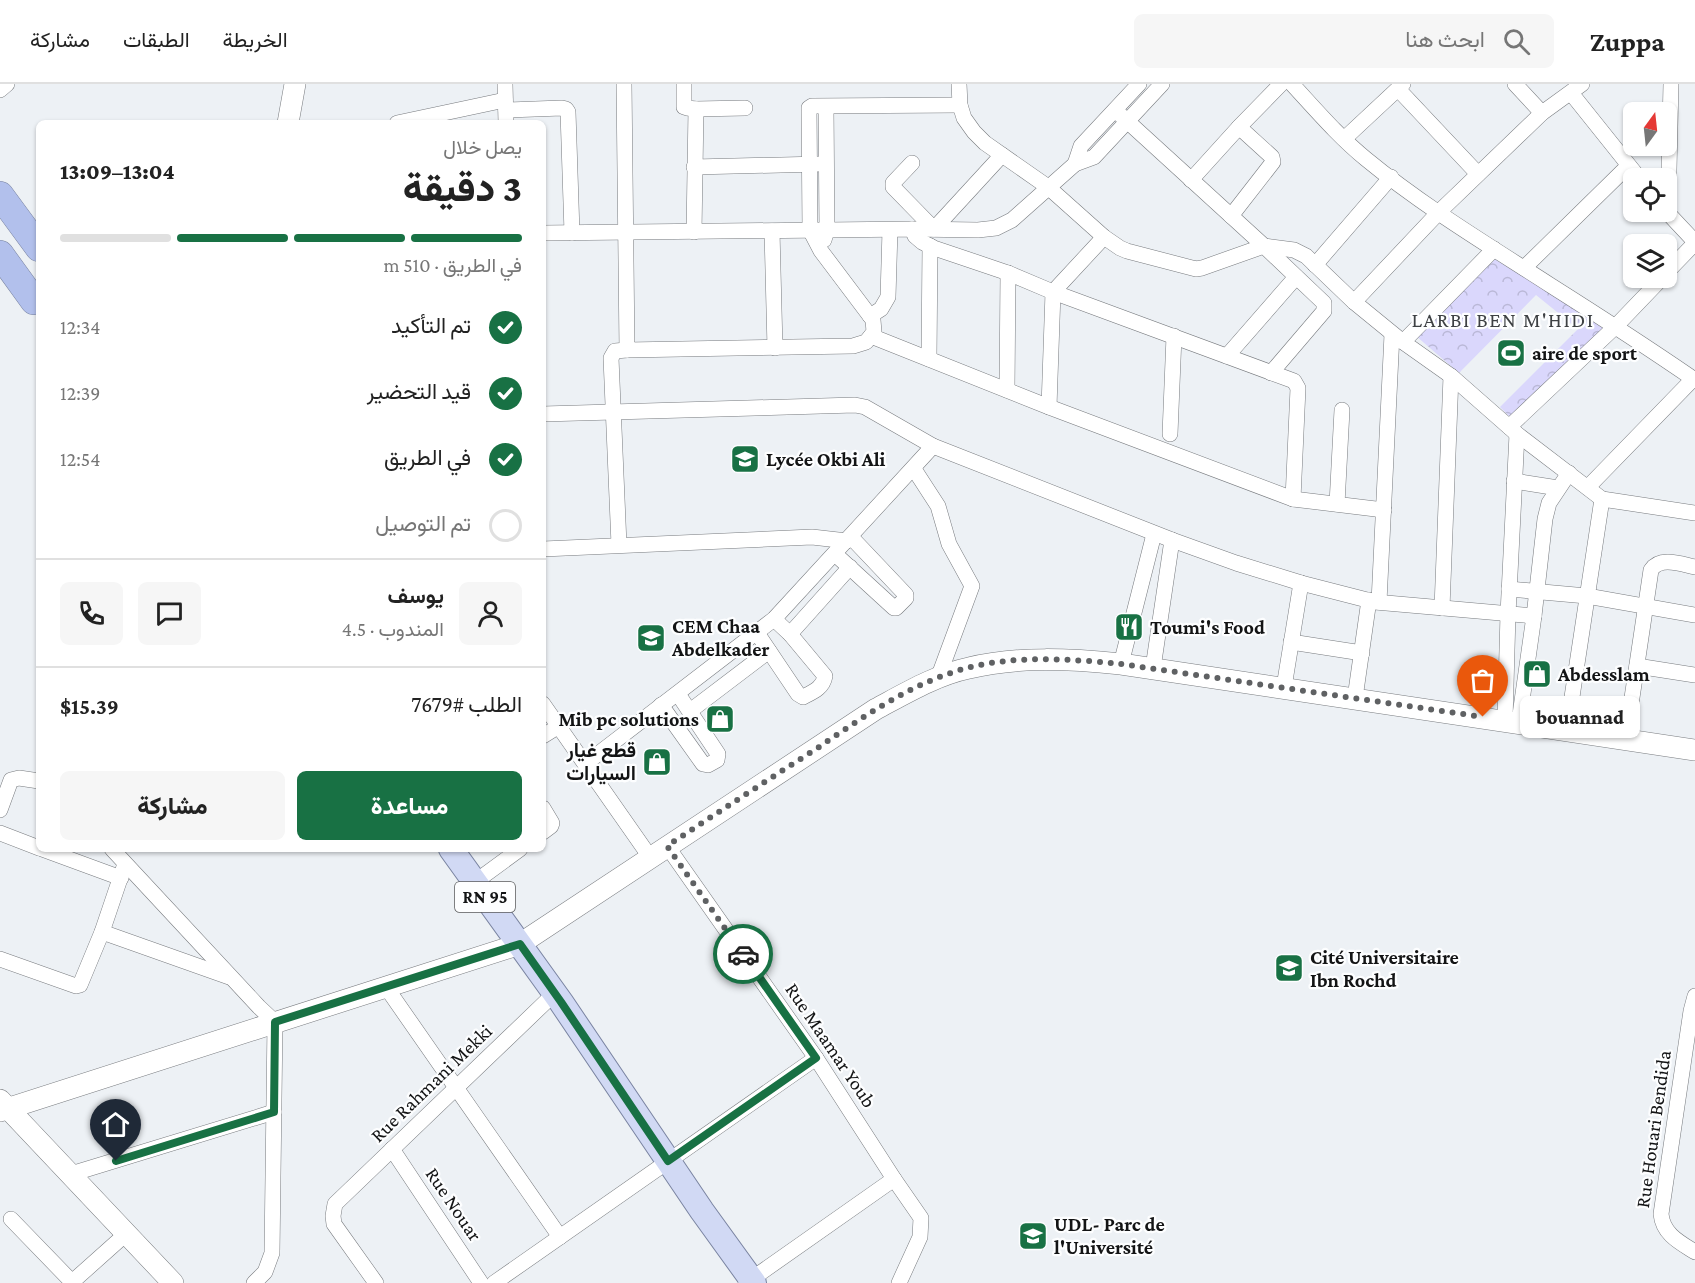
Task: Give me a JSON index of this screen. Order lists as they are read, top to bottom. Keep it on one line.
{"streets":{"main road":["RN 95"],"street":["Rue Maamar Youb","Rue Rahmani Mekki","Rue Houari Bendida","Rue Nouar"]},"crossings":[["Rue Rahmani Mekki","Rue Nouar"]],"districts":["LARBI BEN M'HIDI"],"places":{"sports":["aire de sport"],"school or university":["Lycée Okbi Ali","CEM Chaa Abdelkader","Cité Universitaire Ibn Rochd","UDL- Parc de l'Université"],"restaurant":["Toumi's Food"],"shop":["Abdesslam","Mib pc solutions","قطع غيار السيارات"],"other":["bouannad"]},"north":"top","page":{"header":"Zuppa","search":"ابحث هنا","nav":["الخريطة","الطبقات","مشاركة"],"heading":["3 دقيقة","يصل خلال","13:04–13:09"],"panel":["يوسف","المندوب · 4.5","الطلب #7679","$15.39"],"bar":"في الطريق · 510 m","list":[["تم التأكيد","12:34"],["قيد التحضير","12:39"],["في الطريق","12:54"],"تم التوصيل"],"bubble":"bouannad","buttons":["مساعدة","مشاركة"]}}
